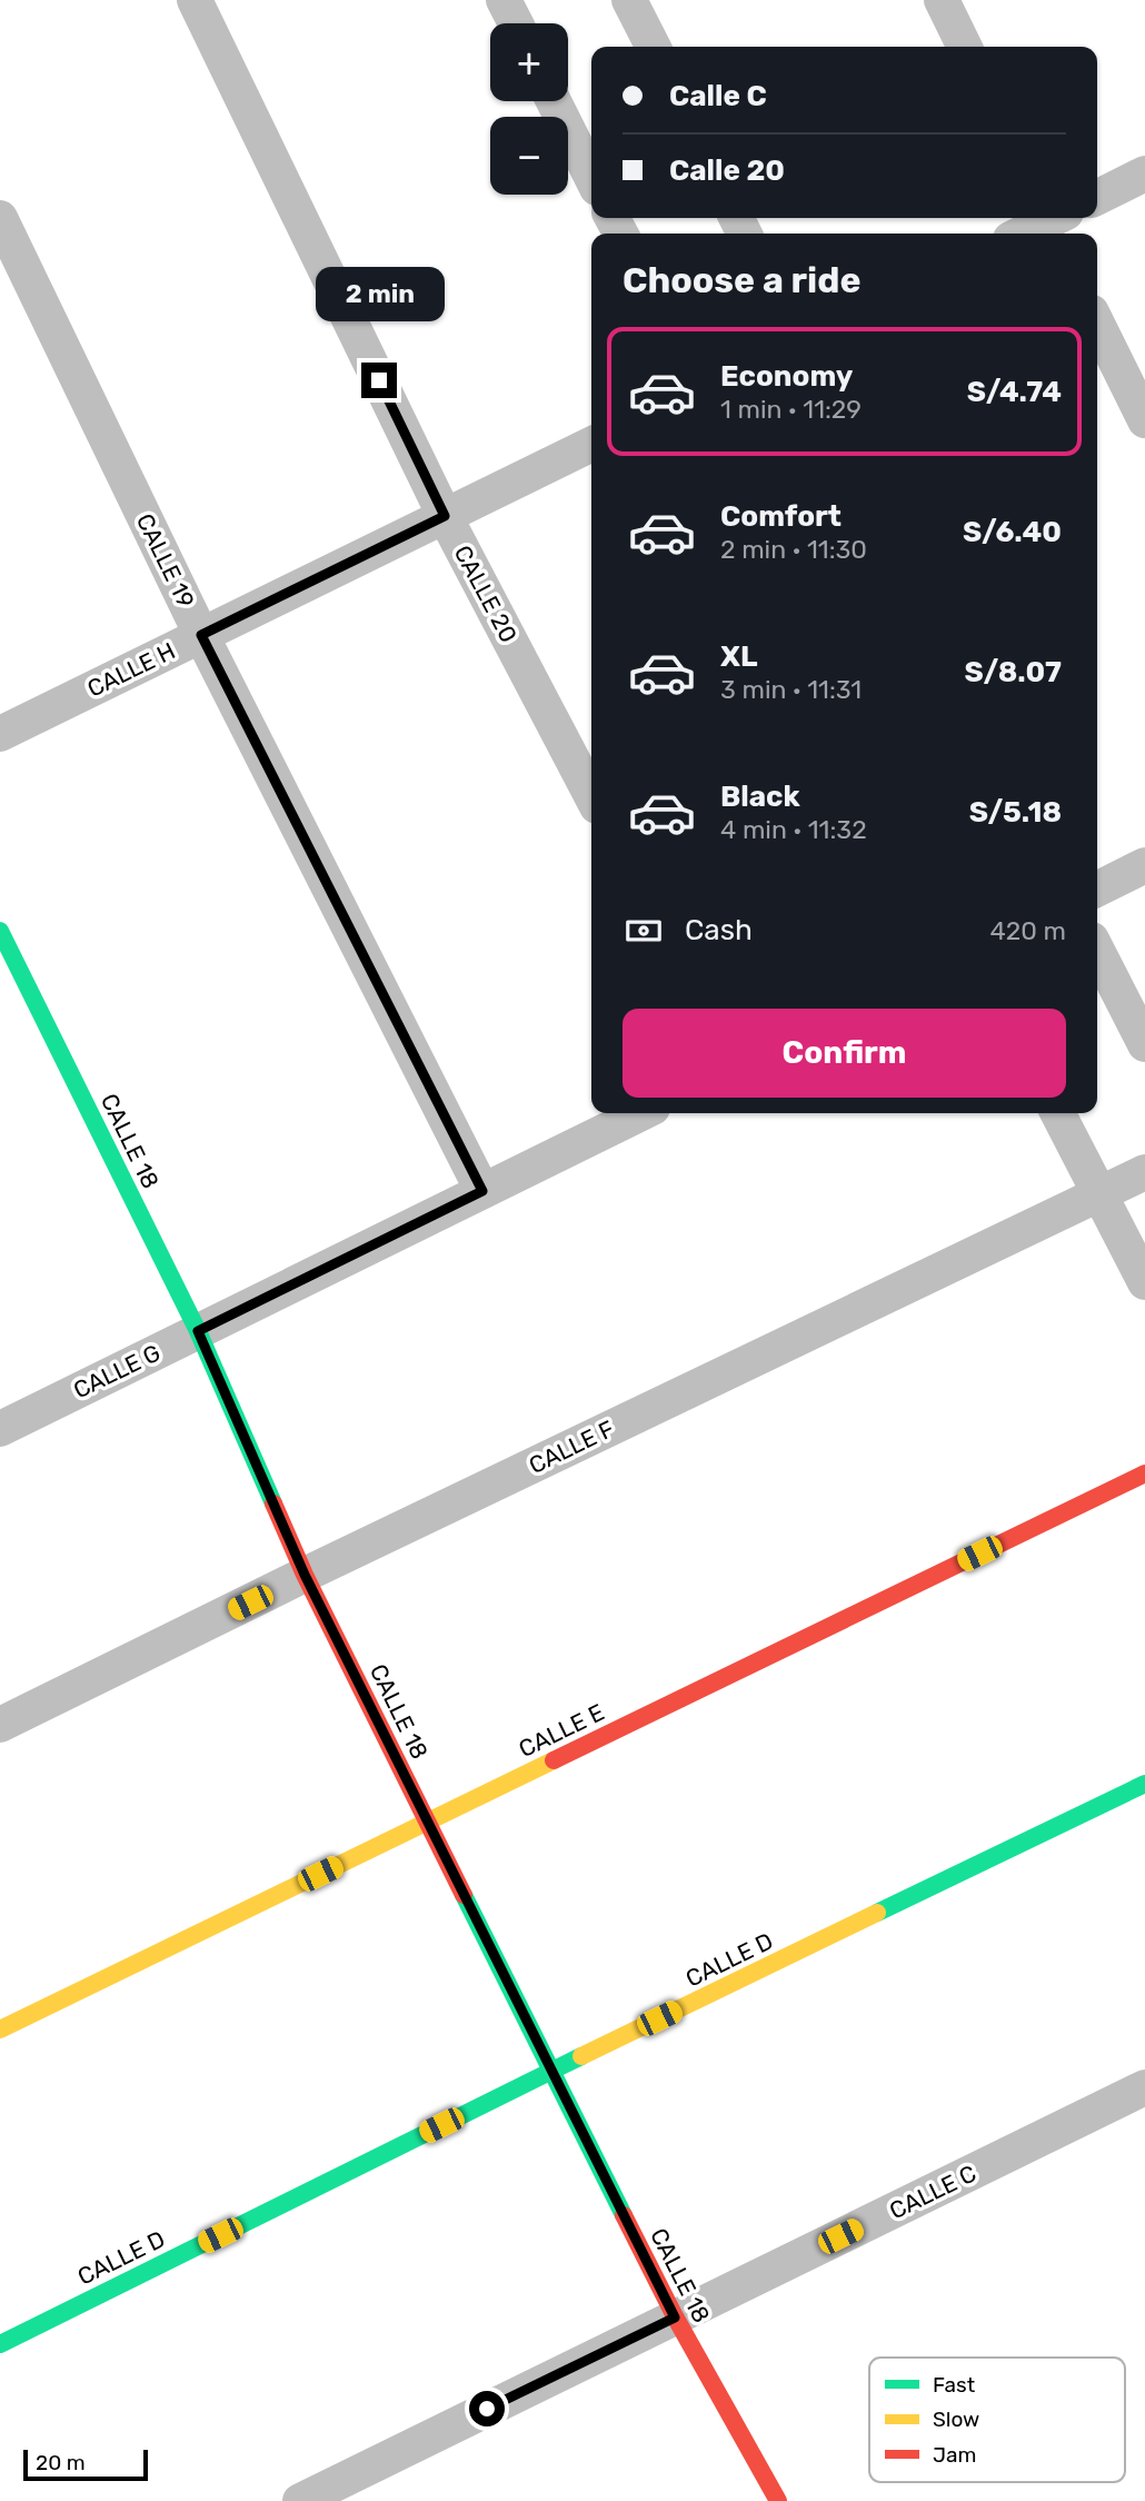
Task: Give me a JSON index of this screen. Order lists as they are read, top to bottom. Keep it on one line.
{"streets":{"street":["CALLE 19","CALLE 20","CALLE H","CALLE 18","CALLE G","CALLE F","CALLE E","CALLE D","CALLE C"]},"crossings":[["CALLE 19","CALLE H"],["CALLE 19","CALLE G"],["CALLE 20","CALLE H"],["CALLE 18","CALLE G"],["CALLE 18","CALLE F"],["CALLE 18","CALLE E"],["CALLE 18","CALLE D"],["CALLE 18","CALLE C"]],"legend":["Fast","Slow","Jam"],"scale_bar":"20 m","page":{"map_buttons":["+","−"],"banner":["Calle C","Calle 20"],"heading":"Choose a ride","bubble":"2 min","list":[{"name":"Economy","note":"1 min · 11:29","value":"S/4.74"},{"name":"Comfort","note":"2 min · 11:30","value":"S/6.40"},{"name":"XL","note":"3 min · 11:31","value":"S/8.07"},{"name":"Black","note":"4 min · 11:32","value":"S/5.18"}],"pay":["Cash","420 m"],"buttons":"Confirm","scale":"20 m"}}
